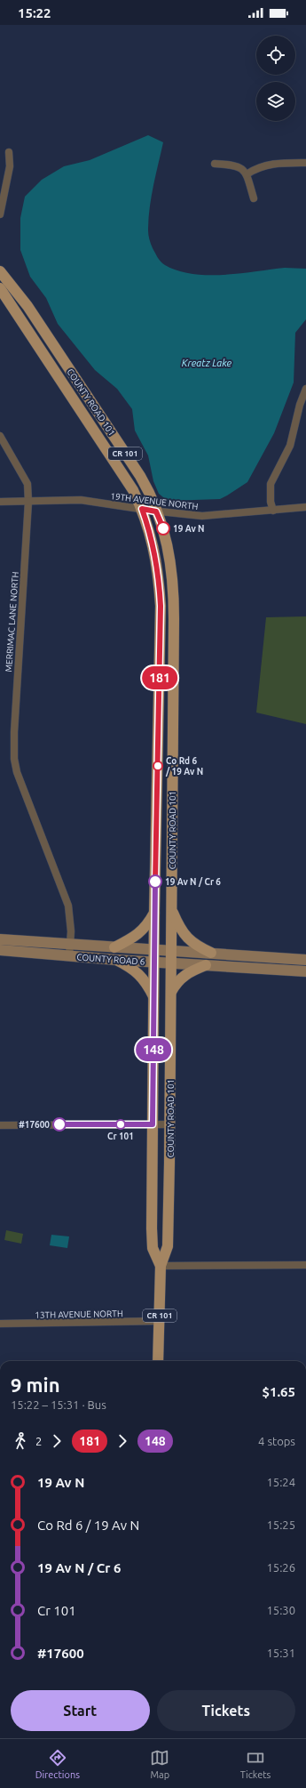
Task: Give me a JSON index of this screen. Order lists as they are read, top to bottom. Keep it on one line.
{"streets":{"main road":["COUNTY ROAD 101","CR 101","COUNTY ROAD 6"],"street":["19TH AVENUE NORTH","MERRIMAC LANE NORTH","13TH AVENUE NORTH"]},"crossings":[["COUNTY ROAD 101","19TH AVENUE NORTH"],["COUNTY ROAD 101","COUNTY ROAD 6"],["COUNTY ROAD 101","13TH AVENUE NORTH"],["19TH AVENUE NORTH","MERRIMAC LANE NORTH"],["MERRIMAC LANE NORTH","COUNTY ROAD 6"]],"water":["Kreatz Lake"],"places":["19 Av N","Co Rd 6 / 19 Av N","19 Av N / Cr 6","#17600","Cr 101"],"lines":["bus line 181","bus line 148"],"page":{"status":"15:22","on_map":["181","148"],"heading":["9 min","15:22 – 15:31 · Bus","$1.65"],"legs":["2","181","148","4 stops"],"list":[{"name":"19 Av N","value":"15:24"},{"name":"Co Rd 6 / 19 Av N","value":"15:25"},{"name":"19 Av N / Cr 6","value":"15:26"},{"name":"Cr 101","value":"15:30"},{"name":"#17600","value":"15:31"}],"buttons":["Start","Tickets"],"tabs":["Directions","Map","Tickets"]}}
